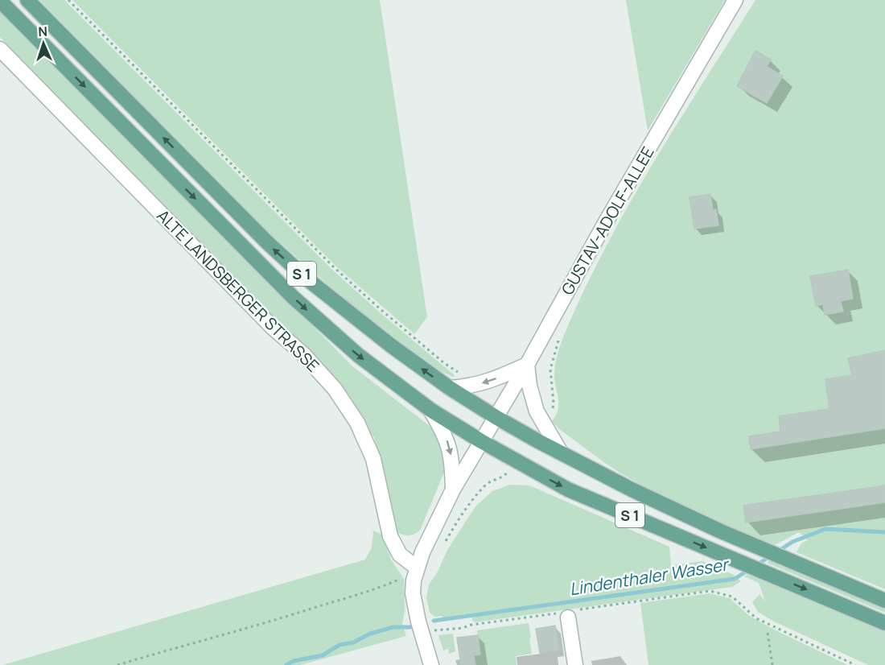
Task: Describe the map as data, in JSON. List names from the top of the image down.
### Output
{
  "streets": {
    "main road": ["S 1"],
    "street": ["GUSTAV-ADOLF-ALLEE", "ALTE LANDSBERGER STRASSE"]
  },
  "crossings": [
    ["GUSTAV-ADOLF-ALLEE", "S 1"],
    ["GUSTAV-ADOLF-ALLEE", "ALTE LANDSBERGER STRASSE"]
  ],
  "water": ["Lindenthaler Wasser"],
  "north": "top"
}
